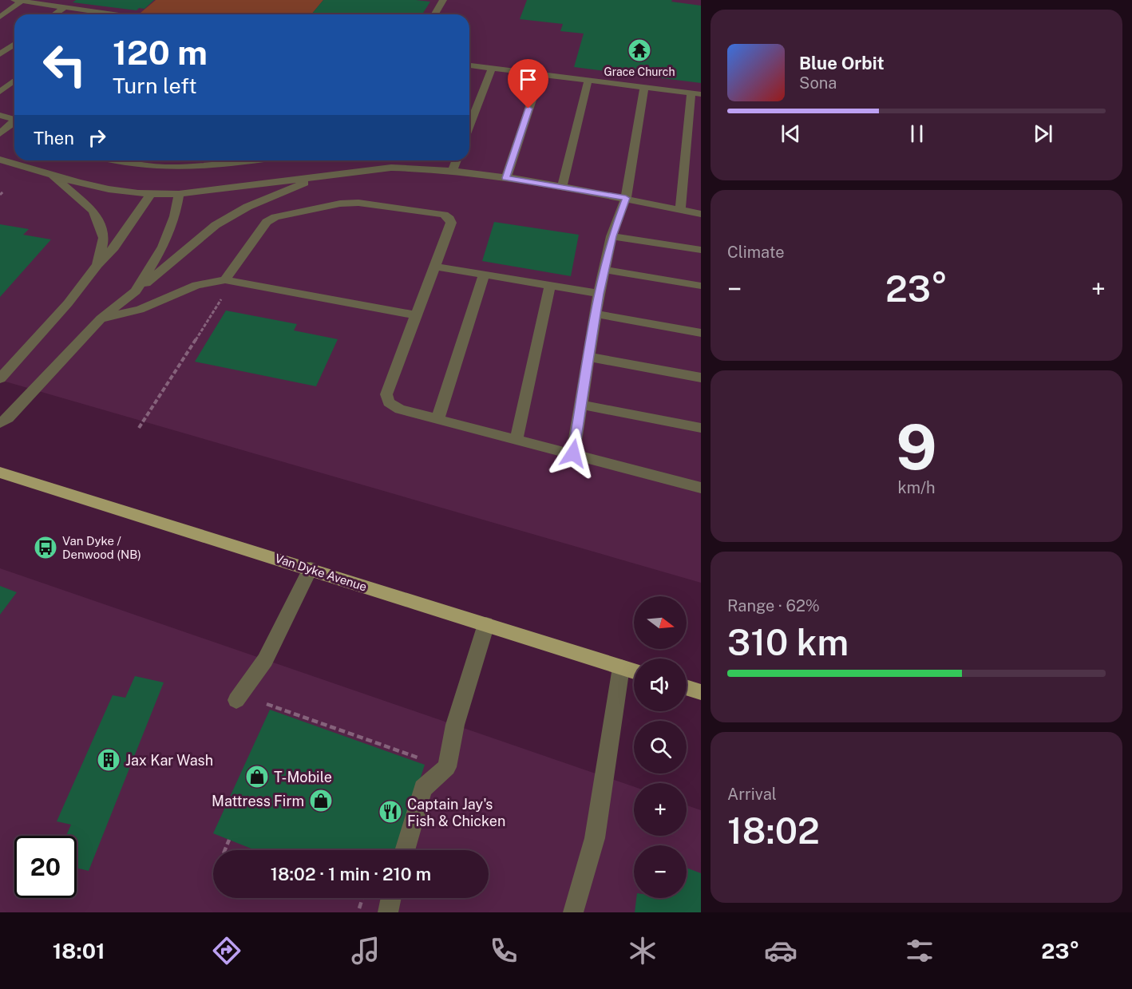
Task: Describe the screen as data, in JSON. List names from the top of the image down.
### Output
{
  "streets": {
    "main road": ["Van Dyke Avenue"]
  },
  "places": {
    "temple": ["Grace Church"],
    "bus stop": ["Van Dyke / Denwood (NB)"],
    "building": ["Jax Kar Wash"],
    "shop": ["T-Mobile", "Mattress Firm"],
    "restaurant": ["Captain Jay's Fish & Chicken"]
  },
  "north": "right",
  "page": {
    "turn": ["120 m", "Turn left"],
    "song": ["Blue Orbit", "Sona"],
    "then": "Then",
    "tile": [
      "Climate",
      ["9", "km/h"],
      ["Range · 62%", "310 km"],
      ["Arrival", "18:02"]
    ],
    "heat": ["−", "23°", "+"],
    "map_buttons": ["+", "−"],
    "limit": "20",
    "trip": "18:02 · 1 min · 210 m",
    "tabs": ["18:01", "23°"]
  }
}
